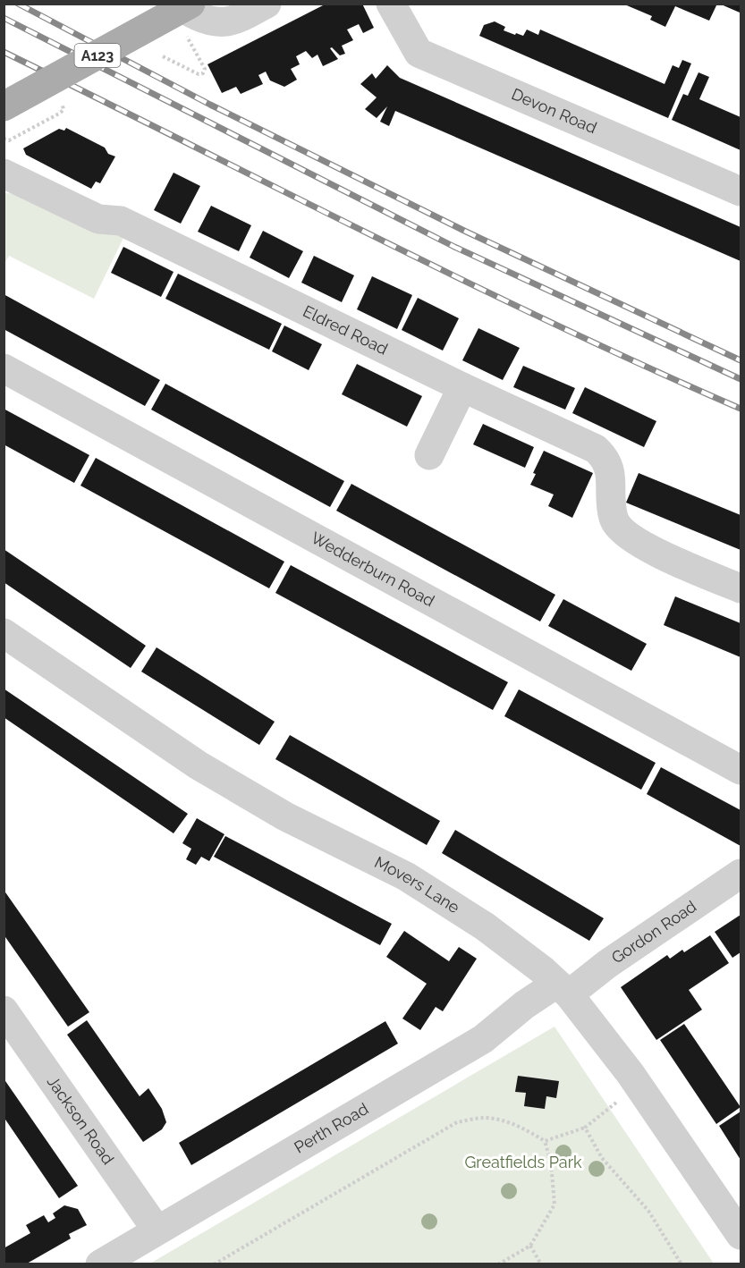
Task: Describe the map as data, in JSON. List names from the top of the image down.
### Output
{
  "streets": {
    "main road": ["A123"],
    "street": [
      "Devon Road",
      "Eldred Road",
      "Wedderburn Road",
      "Movers Lane",
      "Gordon Road",
      "Jackson Road",
      "Perth Road"
    ]
  },
  "crossings": [
    ["Movers Lane", "Gordon Road"],
    ["Movers Lane", "Perth Road"],
    ["Gordon Road", "Perth Road"],
    ["Jackson Road", "Perth Road"]
  ],
  "parks": ["Greatfields Park"]
}
